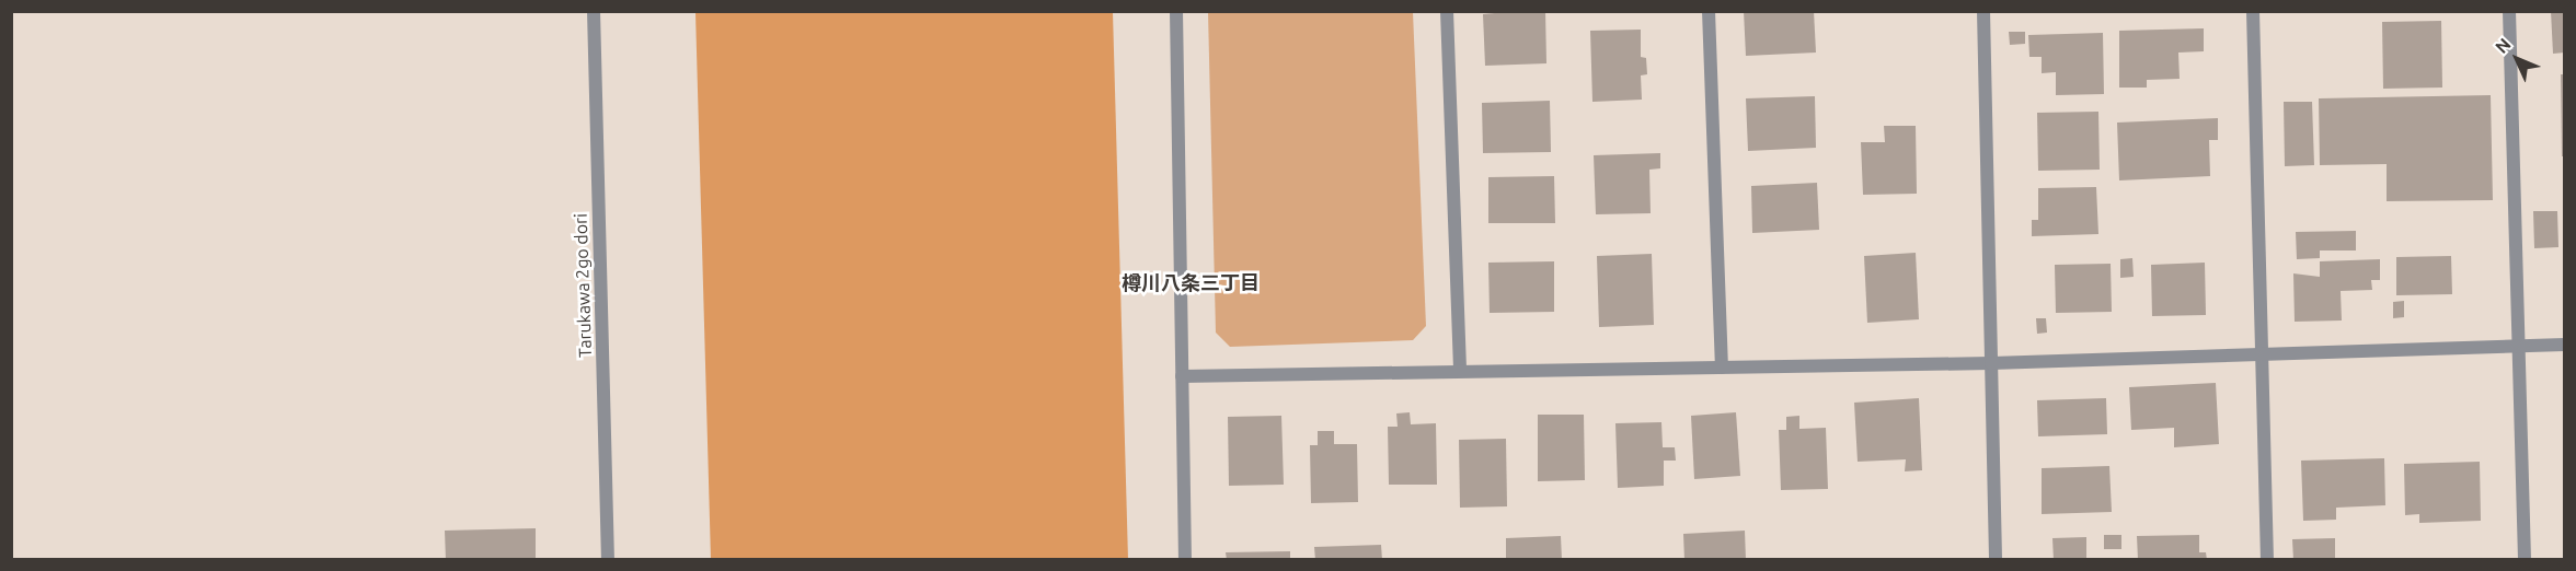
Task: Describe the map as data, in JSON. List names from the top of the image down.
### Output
{
  "streets": {
    "street": ["Tarukawa 2go dori"]
  },
  "districts": ["樽川八条三丁目"],
  "north": "top left"
}
